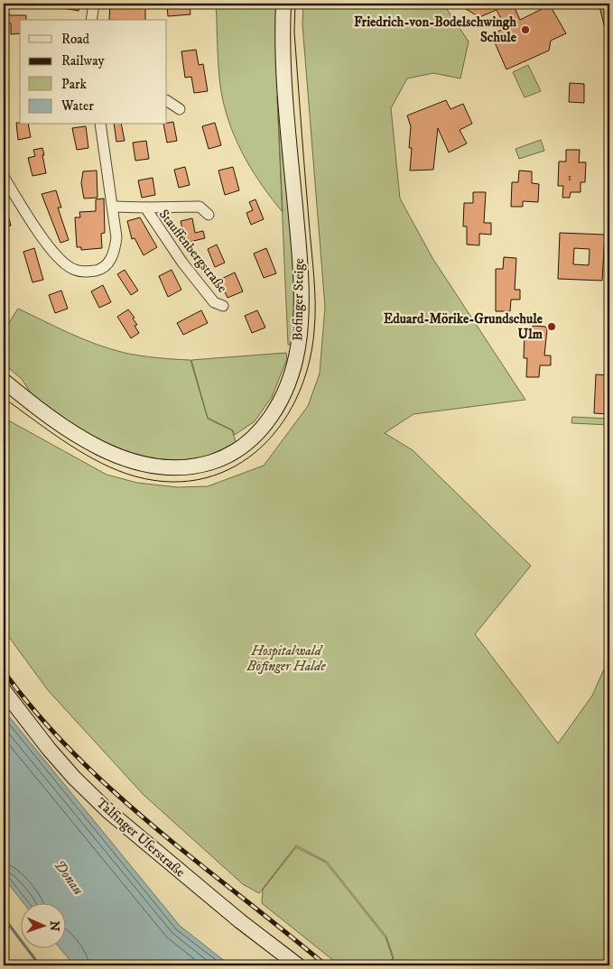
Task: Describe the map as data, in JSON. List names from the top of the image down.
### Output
{
  "streets": {
    "street": ["Stauffenbergstraße", "Böfinger Steige", "Talfinger Uferstraße"]
  },
  "water": ["Donau"],
  "parks": ["Hospitalwald Böfinger Halde"],
  "places": ["Friedrich-von-Bodelschwingh Schule", "Eduard-Mörike-Grundschule Ulm"],
  "house_numbers": ["1"],
  "legend": [
    "Road",
    "Railway",
    "Park",
    "Water"
  ],
  "north": "right"
}
